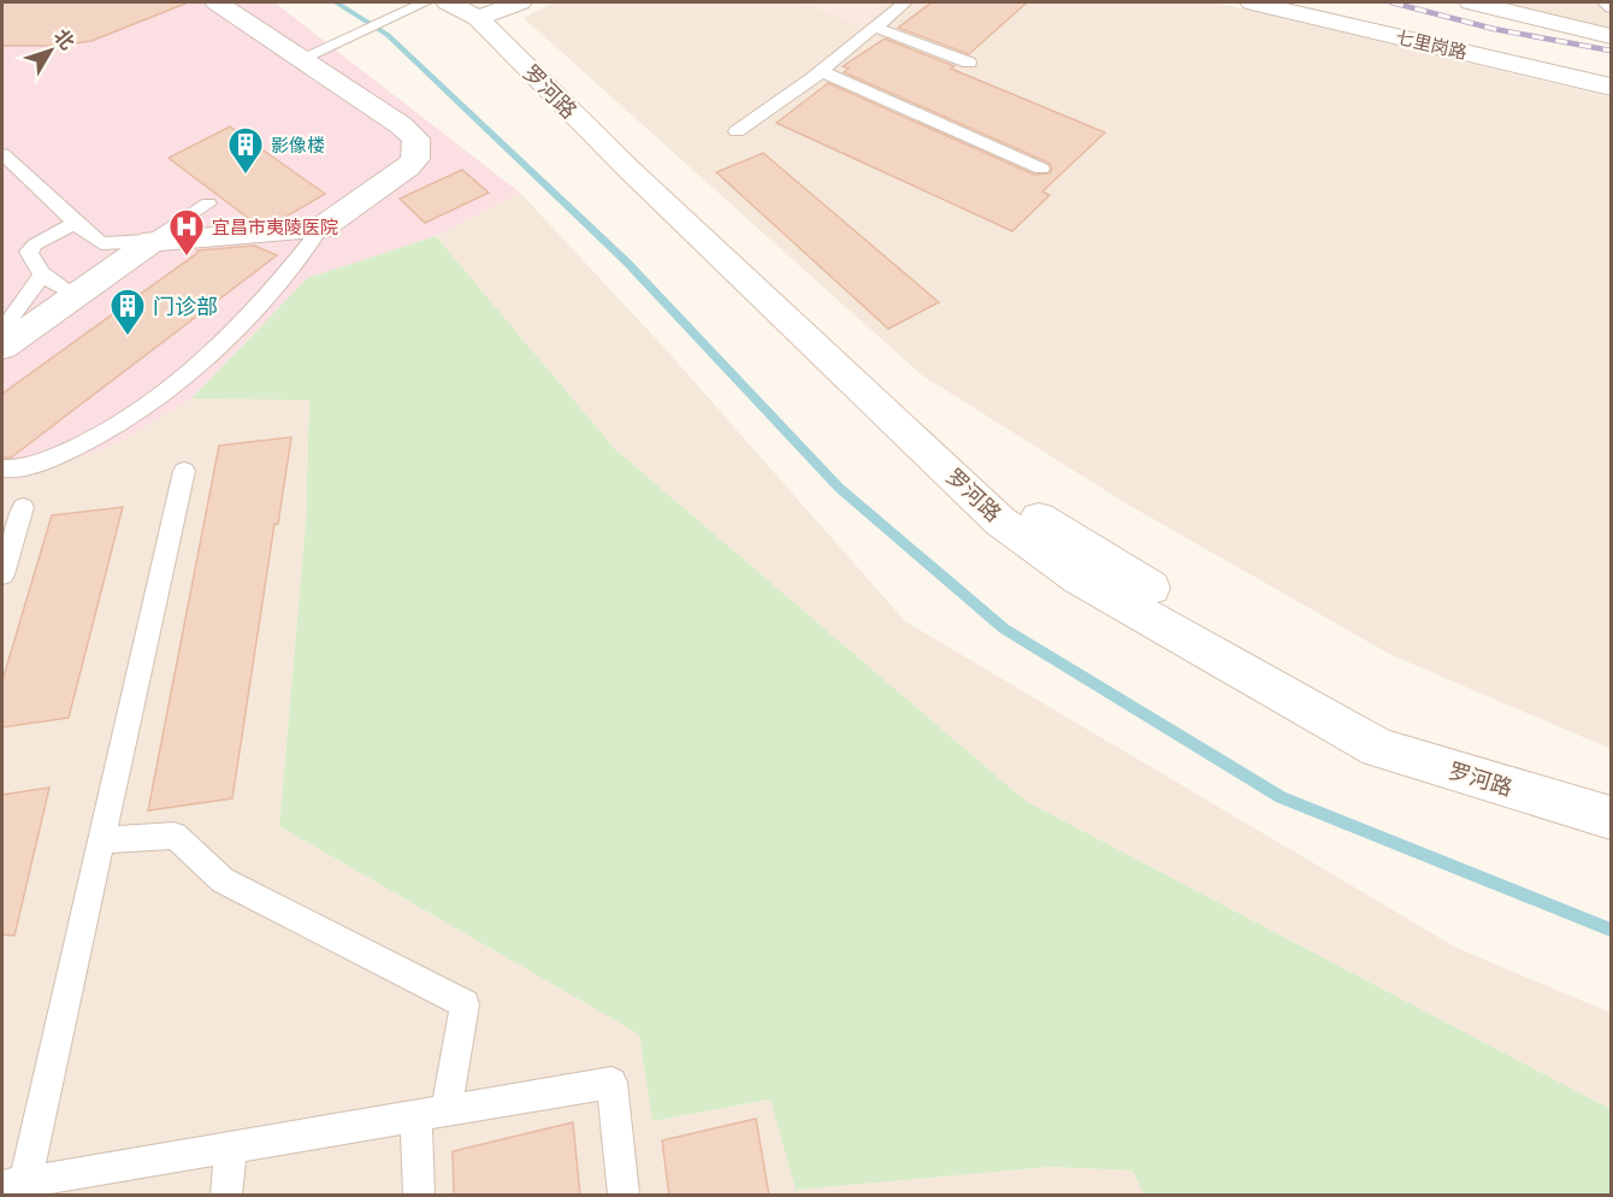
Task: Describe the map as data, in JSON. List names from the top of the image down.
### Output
{
  "streets": {
    "street": ["七里岗路", "罗河路"]
  },
  "places": {
    "building": ["影像楼", "门诊部"],
    "hospital": ["宜昌市夷陵医院"]
  },
  "north": "top right"
}
